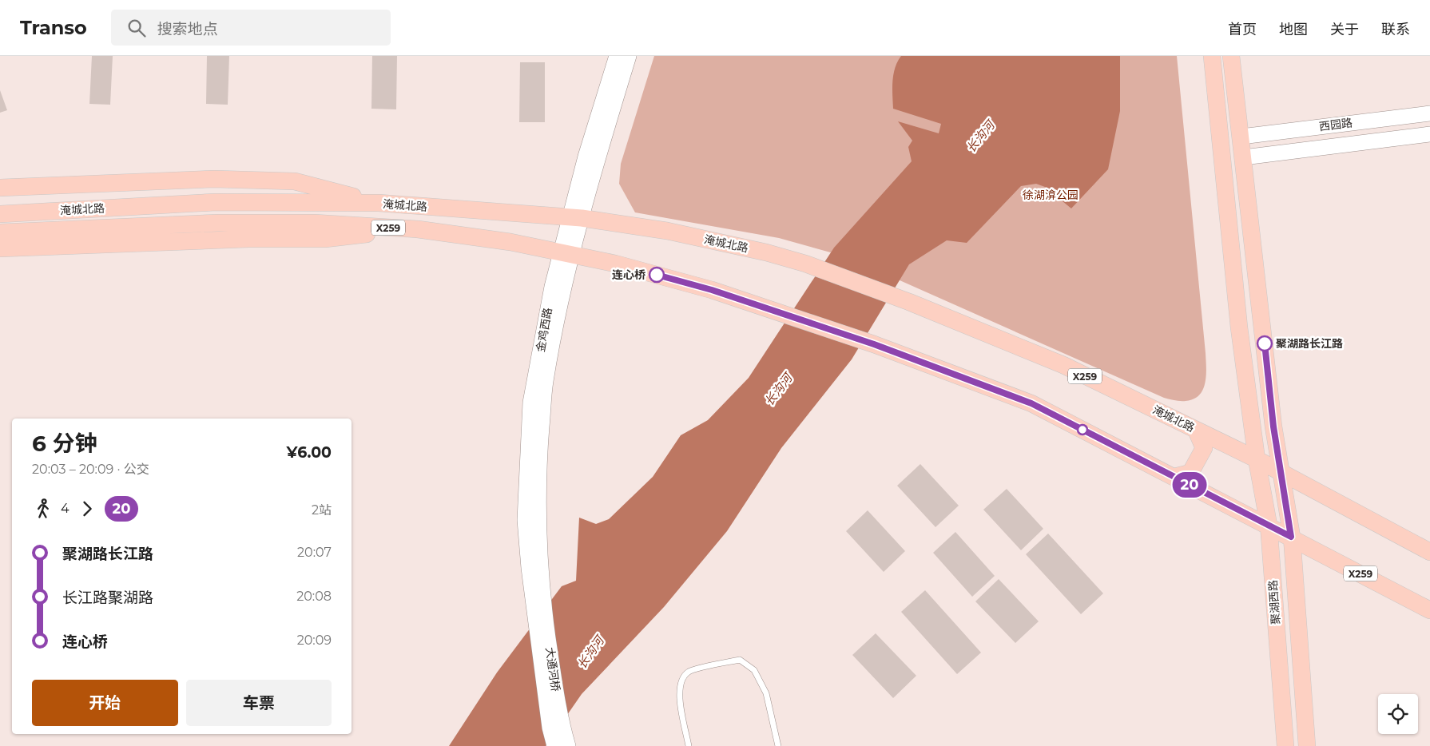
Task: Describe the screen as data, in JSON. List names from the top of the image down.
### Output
{
  "streets": {
    "main road": ["淹城北路", "X259", "聚湖西路"],
    "street": ["西园路", "金鸡西路", "大通河桥"]
  },
  "crossings": [
    ["西园路", "聚湖西路"],
    ["淹城北路", "X259"],
    ["淹城北路", "金鸡西路"],
    ["淹城北路", "聚湖西路"],
    ["X259", "聚湖西路"],
    ["金鸡西路", "大通河桥"]
  ],
  "water": ["长沟河"],
  "parks": ["徐湖渰公园"],
  "places": ["连心桥", "聚湖路长江路"],
  "lines": ["bus line 20"],
  "page": {
    "header": "Transo",
    "search": "搜索地点",
    "nav": [
      "首页",
      "地图",
      "关于",
      "联系"
    ],
    "on_map": "20",
    "heading": ["6 分钟", "20:03 – 20:09 · 公交", "¥6.00"],
    "legs": ["4", "20", "2站"],
    "list": [
      {
        "name": "聚湖路长江路",
        "value": "20:07"
      },
      {
        "name": "长江路聚湖路",
        "value": "20:08"
      },
      {
        "name": "连心桥",
        "value": "20:09"
      }
    ],
    "buttons": ["开始", "车票"]
  }
}
